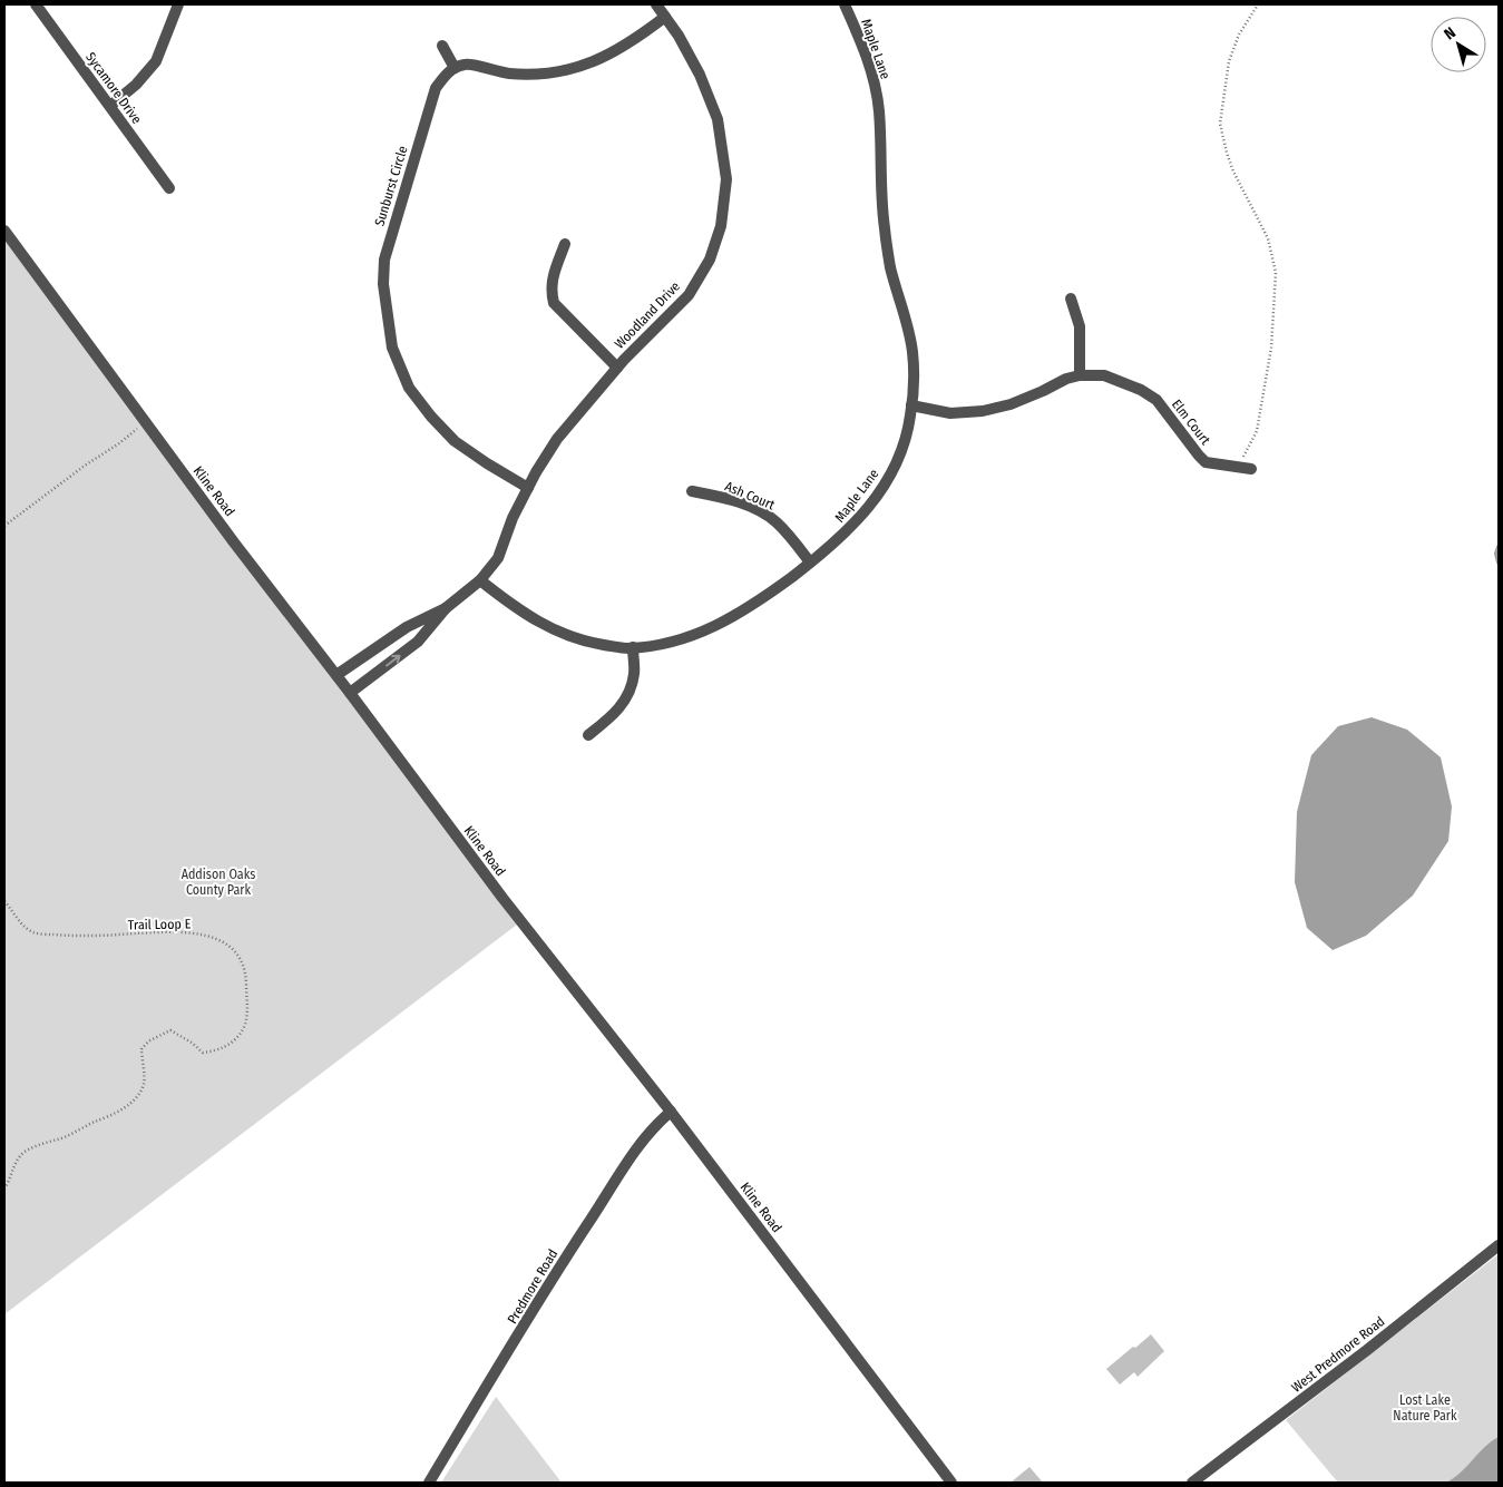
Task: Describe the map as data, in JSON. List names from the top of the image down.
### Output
{
  "streets": {
    "street": [
      "Maple Lane",
      "Sycamore Drive",
      "Sunburst Circle",
      "Woodland Drive",
      "Elm Court",
      "Kline Road",
      "Ash Court",
      "Predmore Road",
      "West Predmore Road"
    ],
    "path": ["Trail Loop E"]
  },
  "crossings": [
    ["Maple Lane", "Woodland Drive"],
    ["Maple Lane", "Elm Court"],
    ["Maple Lane", "Ash Court"],
    ["Sunburst Circle", "Woodland Drive"],
    ["Woodland Drive", "Kline Road"],
    ["Kline Road", "Predmore Road"]
  ],
  "parks": ["Addison Oaks County Park", "Lost Lake Nature Park"],
  "north": "top left"
}
